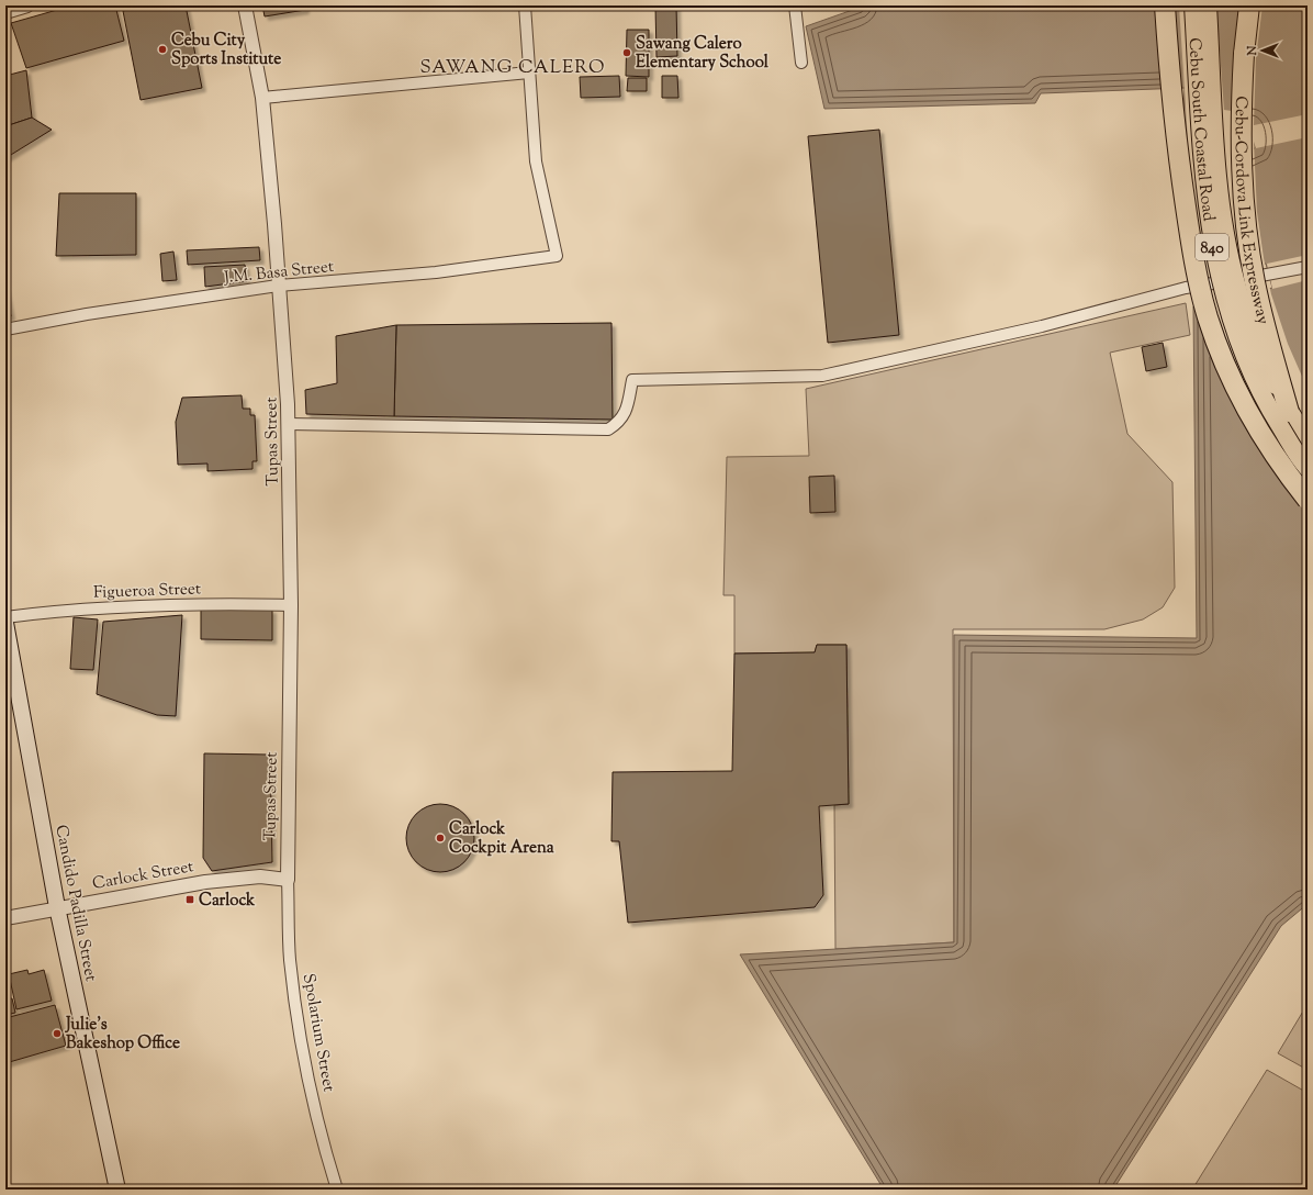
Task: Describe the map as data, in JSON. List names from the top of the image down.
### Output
{
  "streets": {
    "highway": ["Cebu South Coastal Road", "Cebu-Cordova Link Expressway", "840"],
    "main road": ["Candido Padilla Street"],
    "street": [
      "J.M. Basa Street",
      "Tupas Street",
      "Figueroa Street",
      "Carlock Street",
      "Spolarium Street"
    ]
  },
  "crossings": [
    ["Cebu South Coastal Road", "Cebu-Cordova Link Expressway"],
    ["J.M. Basa Street", "Tupas Street"],
    ["Tupas Street", "Figueroa Street"],
    ["Tupas Street", "Carlock Street"],
    ["Tupas Street", "Spolarium Street"],
    ["Carlock Street", "Candido Padilla Street"],
    ["Carlock Street", "Spolarium Street"]
  ],
  "districts": ["SAWANG CALERO"],
  "places": {
    "other": [
      "Cebu City Sports Institute",
      "Sawang Calero Elementary School",
      "Carlock Cockpit Arena",
      "Julie's Bakeshop Office"
    ],
    "transit": ["Carlock"]
  },
  "north": "left"
}
